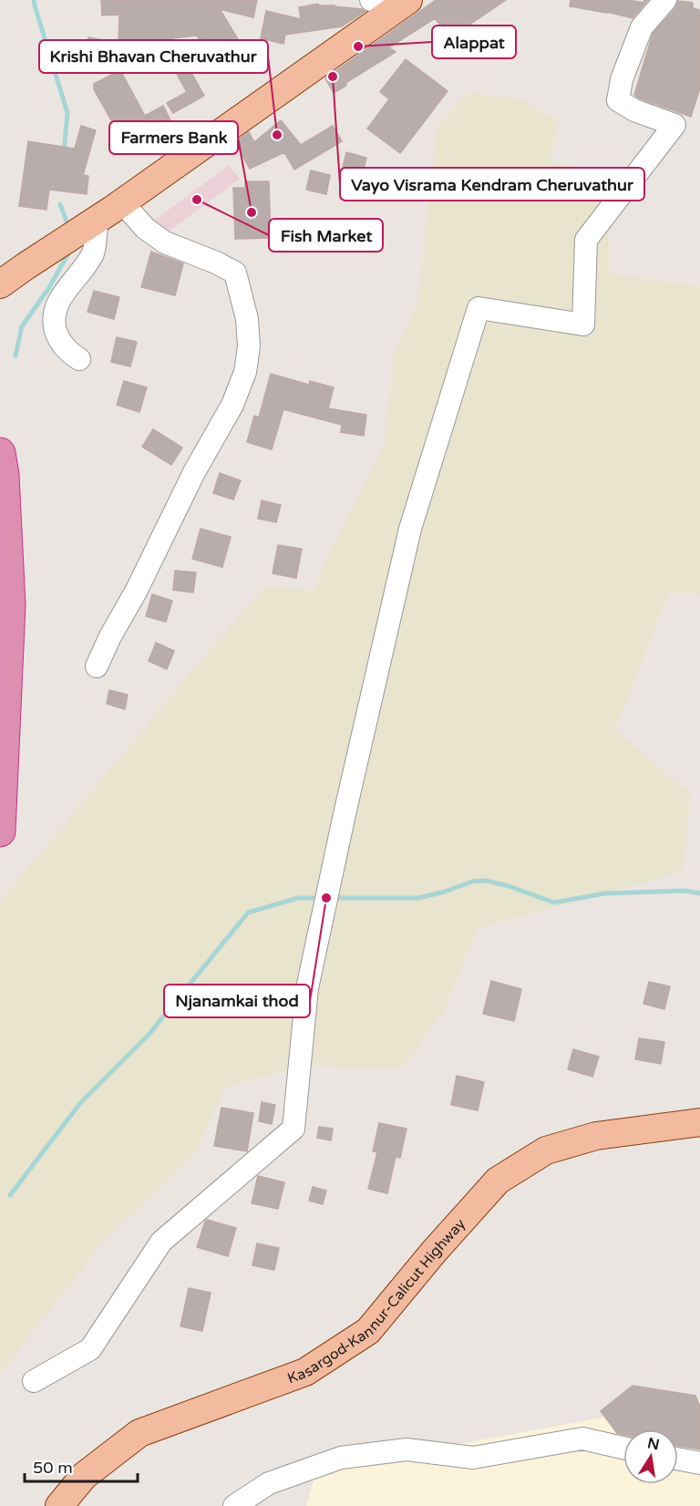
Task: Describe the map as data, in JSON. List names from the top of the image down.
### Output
{
  "streets": {
    "main road": ["Kasargod-Kannur-Calicut Highway"]
  },
  "places": [
    "Alappat",
    "Vayo Visrama Kendram Cheruvathur",
    "Krishi Bhavan Cheruvathur",
    "Fish Market",
    "Farmers Bank",
    "Njanamkai thod"
  ],
  "scale_bar": "50 m",
  "north": "top"
}
